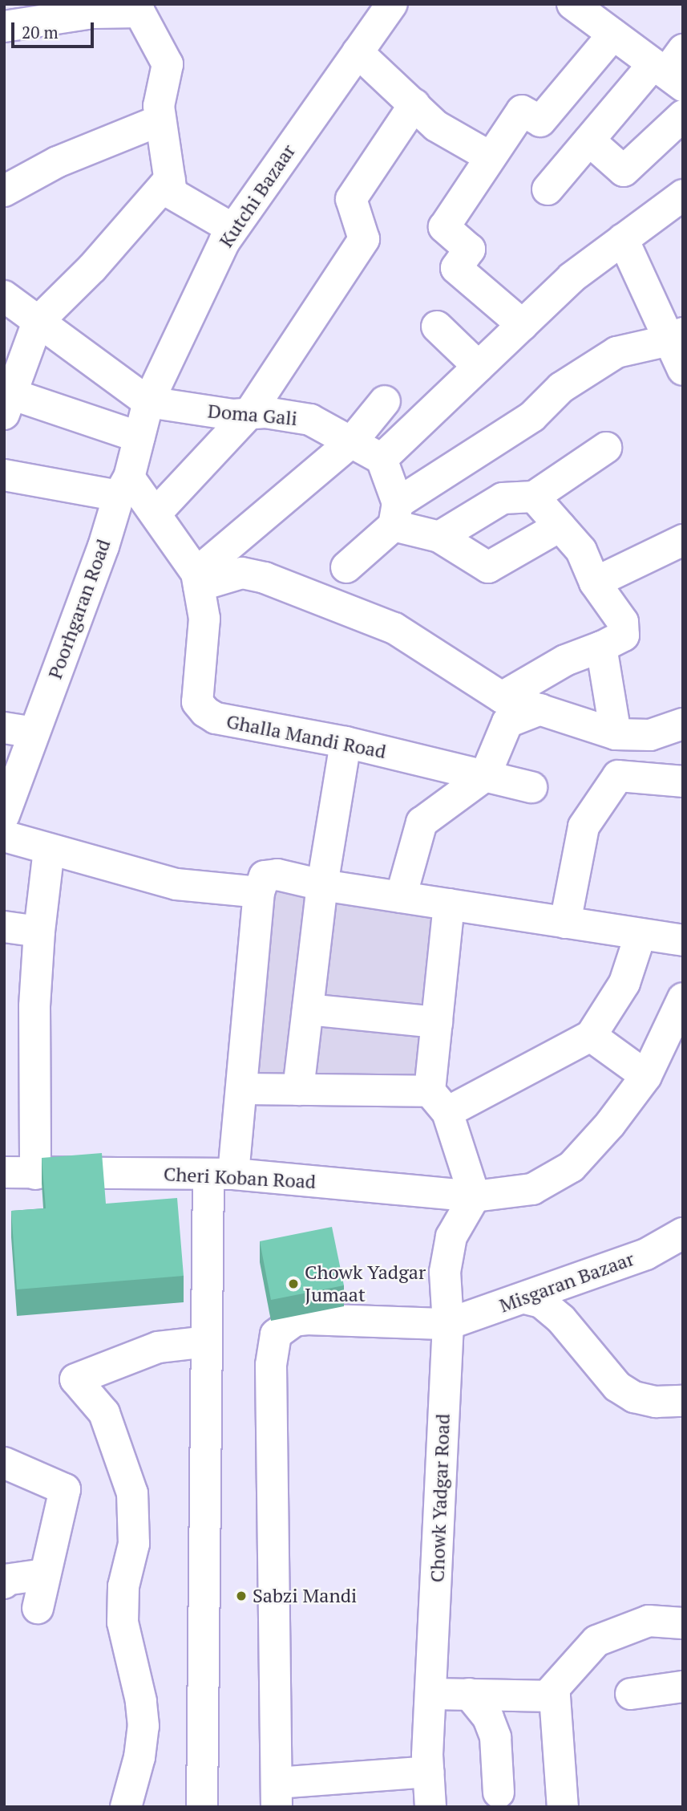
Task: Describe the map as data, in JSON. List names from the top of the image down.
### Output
{
  "streets": {
    "street": [
      "Kutchi Bazaar",
      "Doma Gali",
      "Poorhgaran Road",
      "Ghalla Mandi Road",
      "Cheri Koban Road",
      "Misgaran Bazaar",
      "Chowk Yadgar Road"
    ]
  },
  "crossings": [
    ["Kutchi Bazaar", "Doma Gali"],
    ["Kutchi Bazaar", "Poorhgaran Road"],
    ["Doma Gali", "Poorhgaran Road"],
    ["Poorhgaran Road", "Ghalla Mandi Road"],
    ["Cheri Koban Road", "Chowk Yadgar Road"],
    ["Misgaran Bazaar", "Chowk Yadgar Road"]
  ],
  "places": ["Chowk Yadgar Jumaat", "Sabzi Mandi"],
  "scale_bar": "20 m"
}
